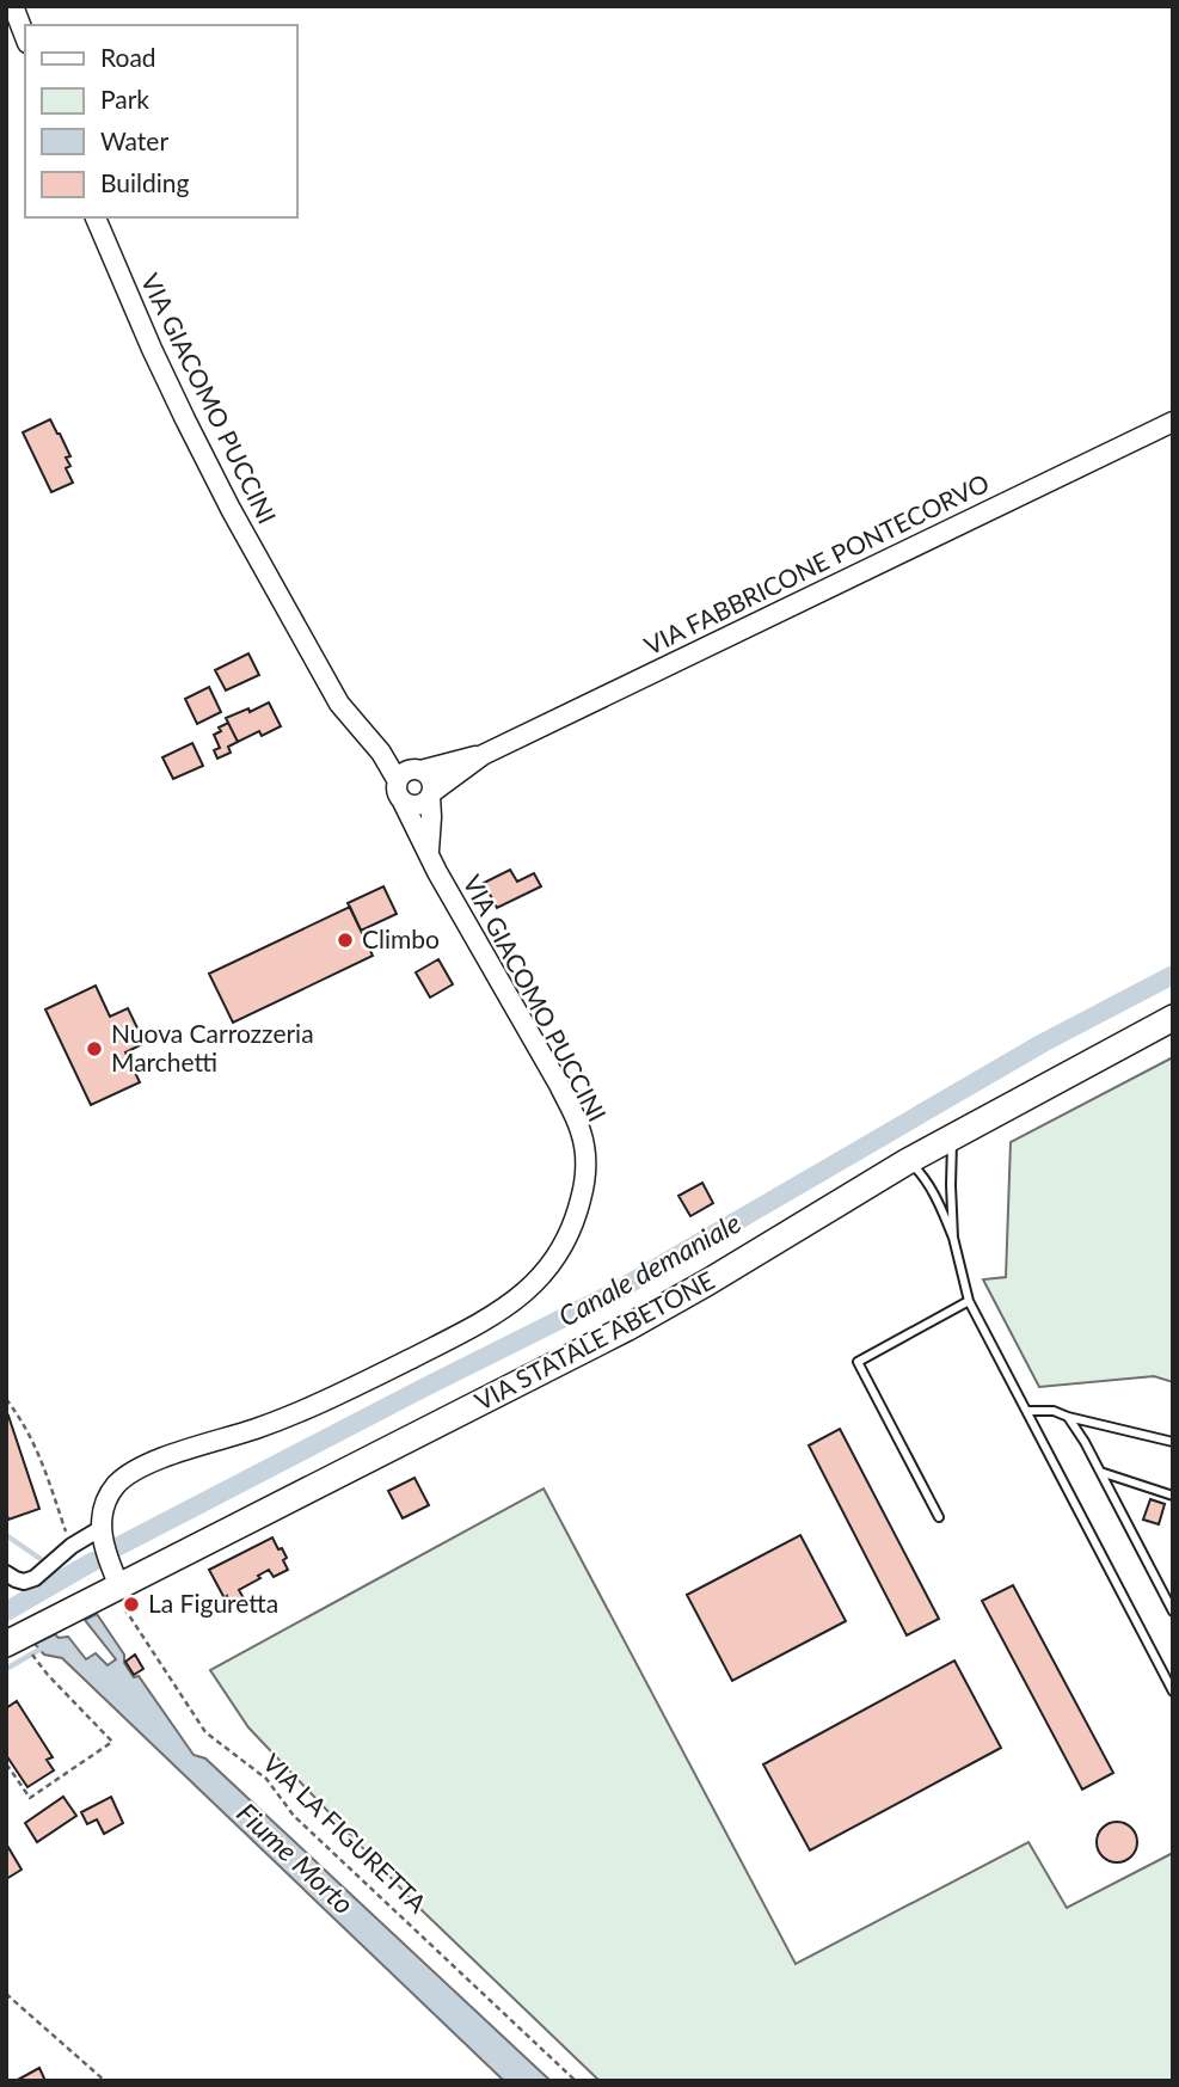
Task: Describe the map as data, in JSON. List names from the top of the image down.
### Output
{
  "streets": {
    "main road": ["VIA STATALE ABETONE"],
    "street": ["VIA GIACOMO PUCCINI", "VIA FABBRICONE PONTECORVO"],
    "path": ["VIA LA FIGURETTA"]
  },
  "crossings": [
    ["VIA GIACOMO PUCCINI", "VIA FABBRICONE PONTECORVO"],
    ["VIA STATALE ABETONE", "VIA LA FIGURETTA"]
  ],
  "water": ["Canale demaniale", "Fiume Morto"],
  "places": ["Climbo", "Nuova Carrozzeria Marchetti", "La Figuretta"],
  "legend": [
    "Road",
    "Park",
    "Water",
    "Building"
  ]
}
